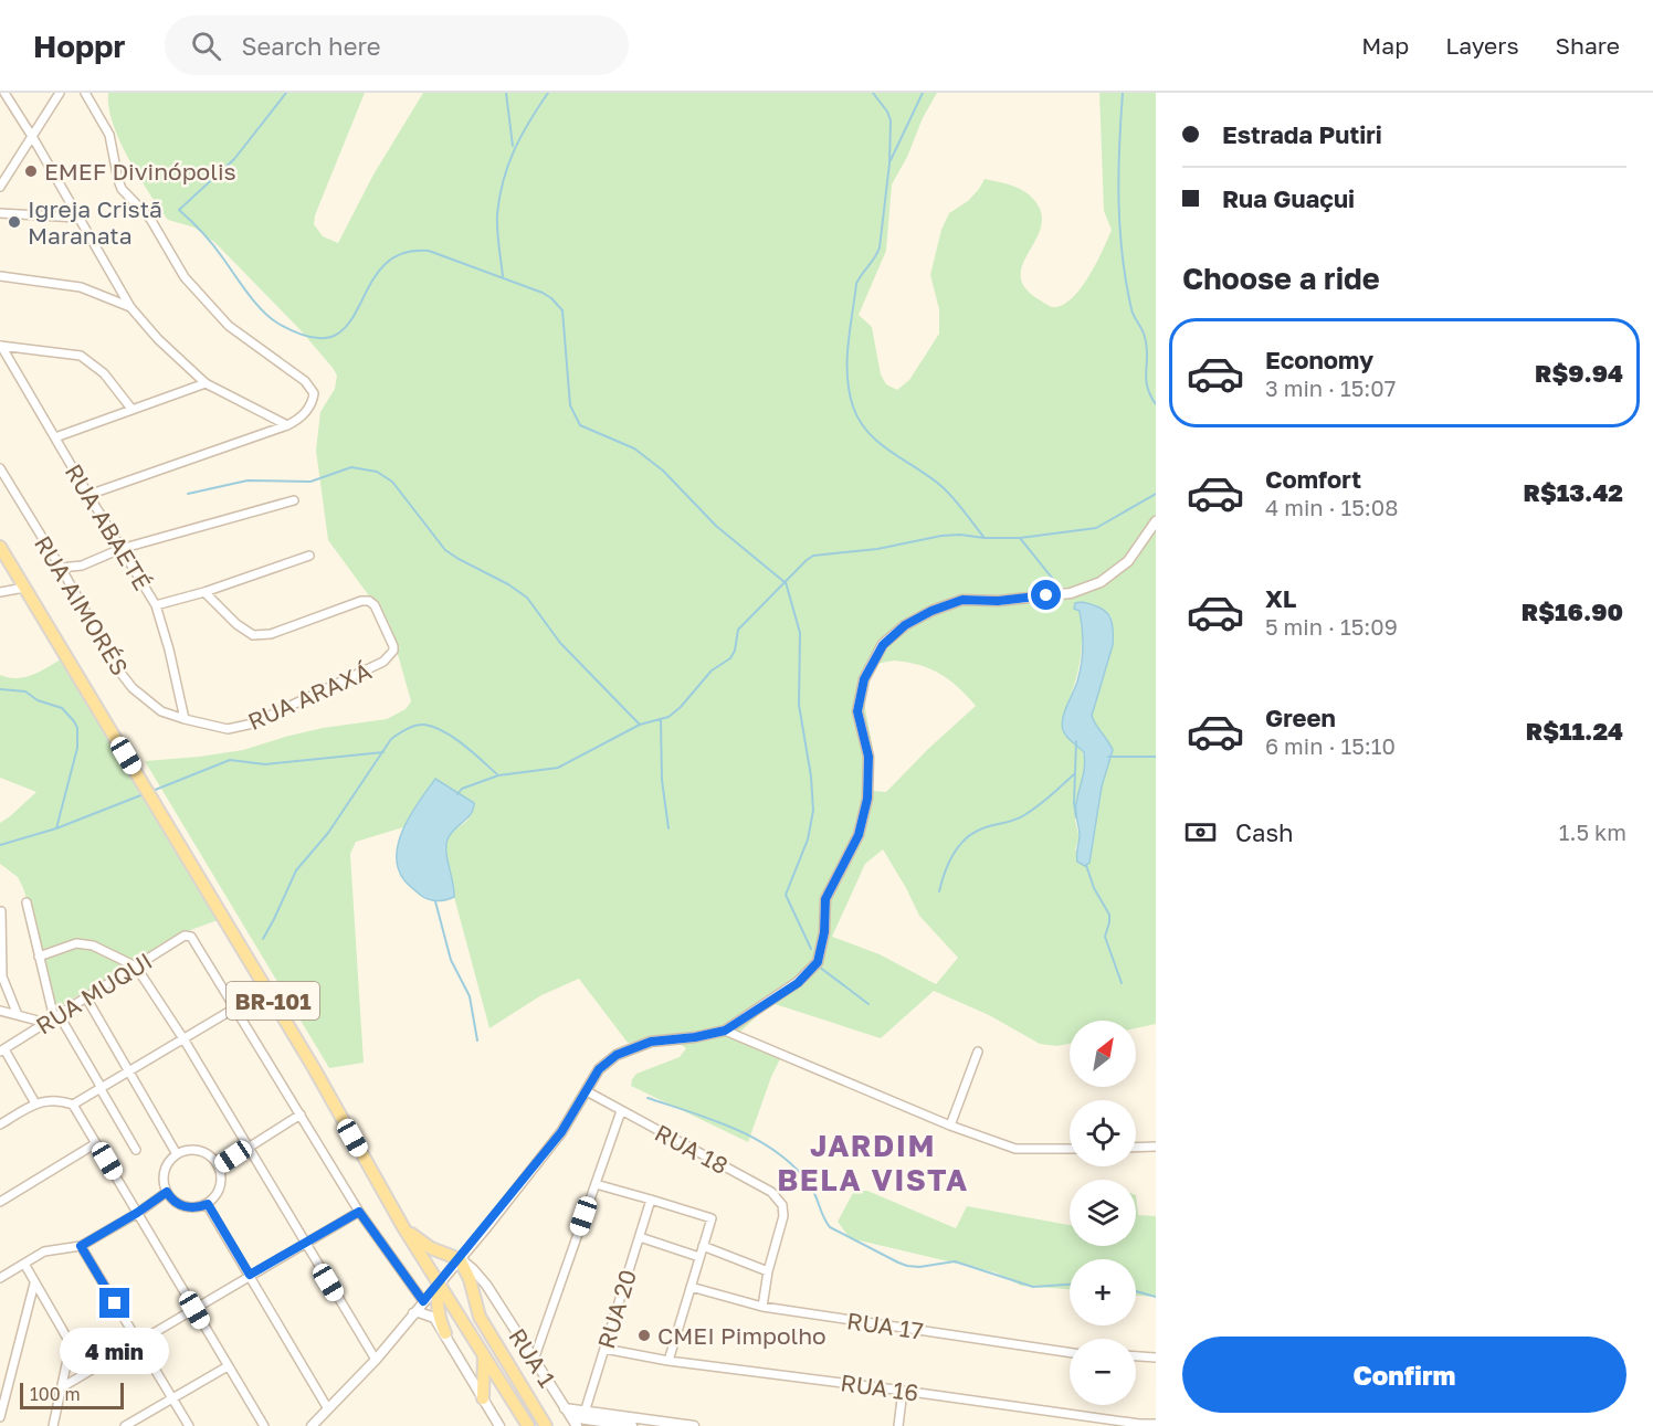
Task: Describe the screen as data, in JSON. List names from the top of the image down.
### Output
{
  "streets": {
    "main road": ["BR-101"],
    "street": [
      "RUA ABAETÉ",
      "RUA AIMORÉS",
      "RUA ARAXÁ",
      "RUA MUQUI",
      "RUA 18",
      "RUA 20",
      "RUA 17",
      "RUA 1",
      "RUA 16"
    ]
  },
  "crossings": [
    ["RUA ABAETÉ", "RUA AIMORÉS"],
    ["RUA ABAETÉ", "RUA ARAXÁ"],
    ["RUA AIMORÉS", "RUA ARAXÁ"],
    ["RUA 20", "RUA 1"],
    ["RUA 20", "RUA 16"]
  ],
  "districts": ["JARDIM BELA VISTA"],
  "places": ["EMEF Divinópolis", "Igreja Cristã Maranata", "CMEI Pimpolho"],
  "scale_bar": "100 m",
  "north": "top right",
  "page": {
    "header": "Hoppr",
    "search": "Search here",
    "nav": ["Map", "Layers", "Share"],
    "banner": ["Estrada Putiri", "Rua Guaçui"],
    "heading": "Choose a ride",
    "list": [
      {
        "name": "Economy",
        "note": "3 min · 15:07",
        "value": "R$9.94"
      },
      {
        "name": "Comfort",
        "note": "4 min · 15:08",
        "value": "R$13.42"
      },
      {
        "name": "XL",
        "note": "5 min · 15:09",
        "value": "R$16.90"
      },
      {
        "name": "Green",
        "note": "6 min · 15:10",
        "value": "R$11.24"
      }
    ],
    "pay": ["Cash", "1.5 km"],
    "map_buttons": ["+", "−"],
    "buttons": "Confirm",
    "bubble": "4 min",
    "scale": "100 m"
  }
}
